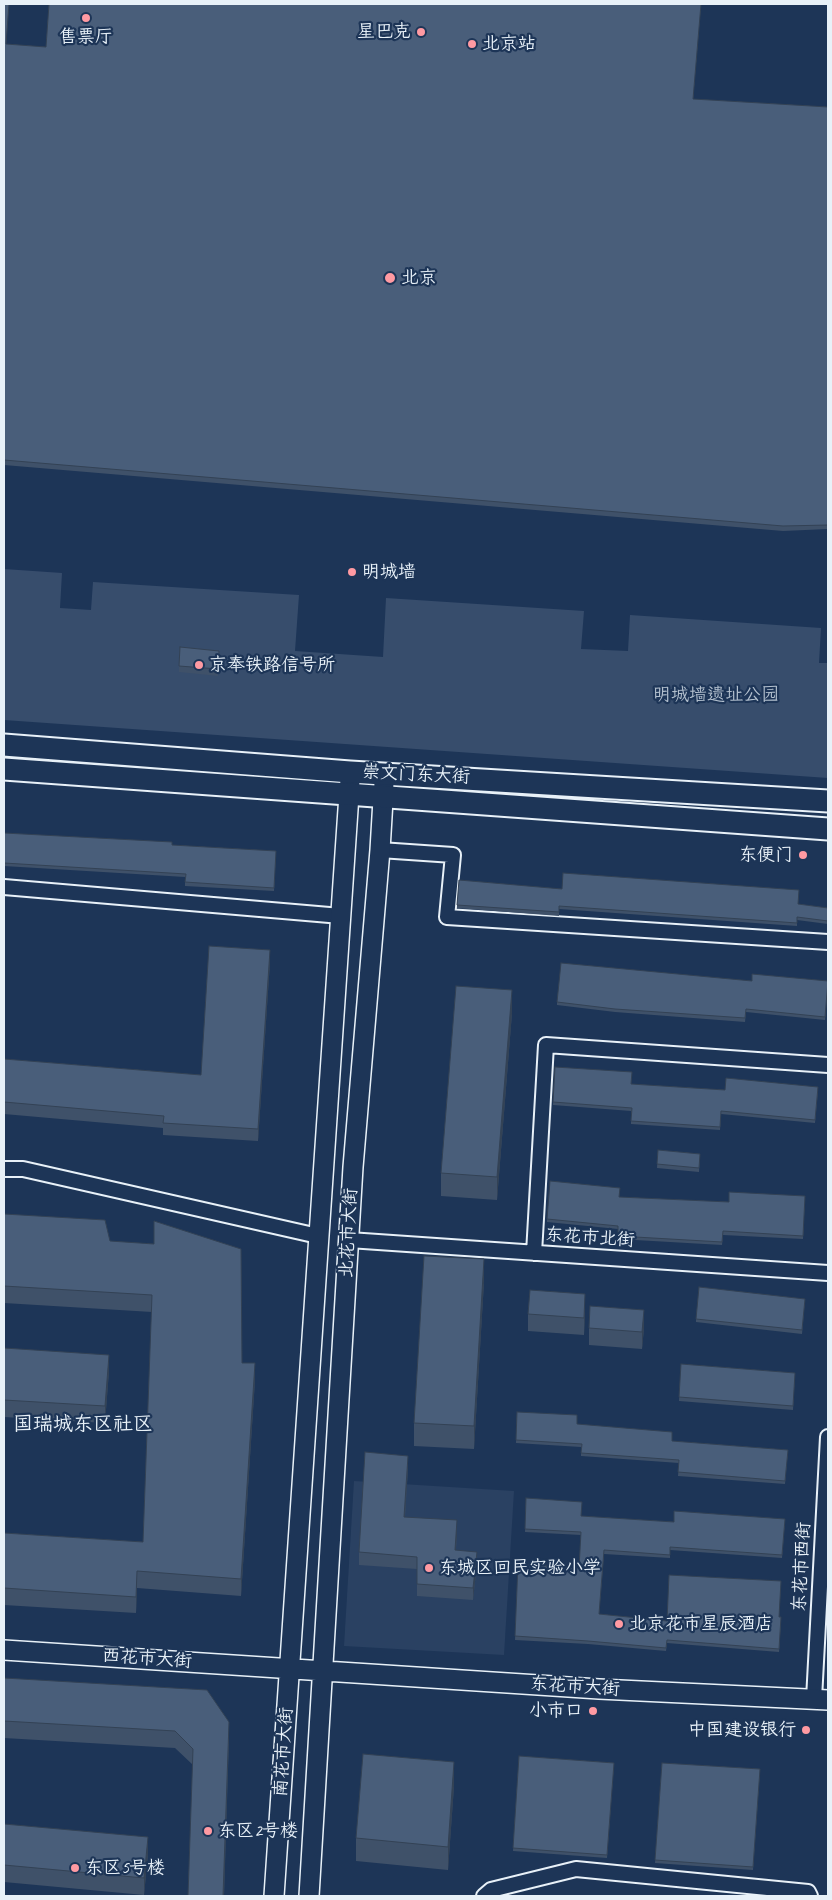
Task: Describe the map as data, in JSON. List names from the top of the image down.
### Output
{
  "streets": {
    "main road": [
      "崇文门东大街",
      "北花市大街",
      "西花市大街",
      "东花市大街",
      "南花市大街"
    ],
    "street": ["东花市北街", "东花市西街"]
  },
  "crossings": [
    ["崇文门东大街", "北花市大街"],
    ["北花市大街", "东花市北街"],
    ["北花市大街", "西花市大街"],
    ["北花市大街", "东花市大街"],
    ["北花市大街", "南花市大街"],
    ["东花市西街", "东花市大街"],
    ["西花市大街", "东花市大街"],
    ["西花市大街", "南花市大街"],
    ["东花市大街", "南花市大街"]
  ],
  "districts": ["国瑞城东区社区"],
  "parks": ["明城墙遗址公园"],
  "places": [
    "售票厅",
    "星巴克",
    "北京站",
    "北京",
    "明城墙",
    "京奉铁路信号所",
    "东便门",
    "东城区回民实验小学",
    "北京花市星辰酒店",
    "小市口",
    "中国建设银行",
    "东区2号楼",
    "东区5号楼"
  ]
}
